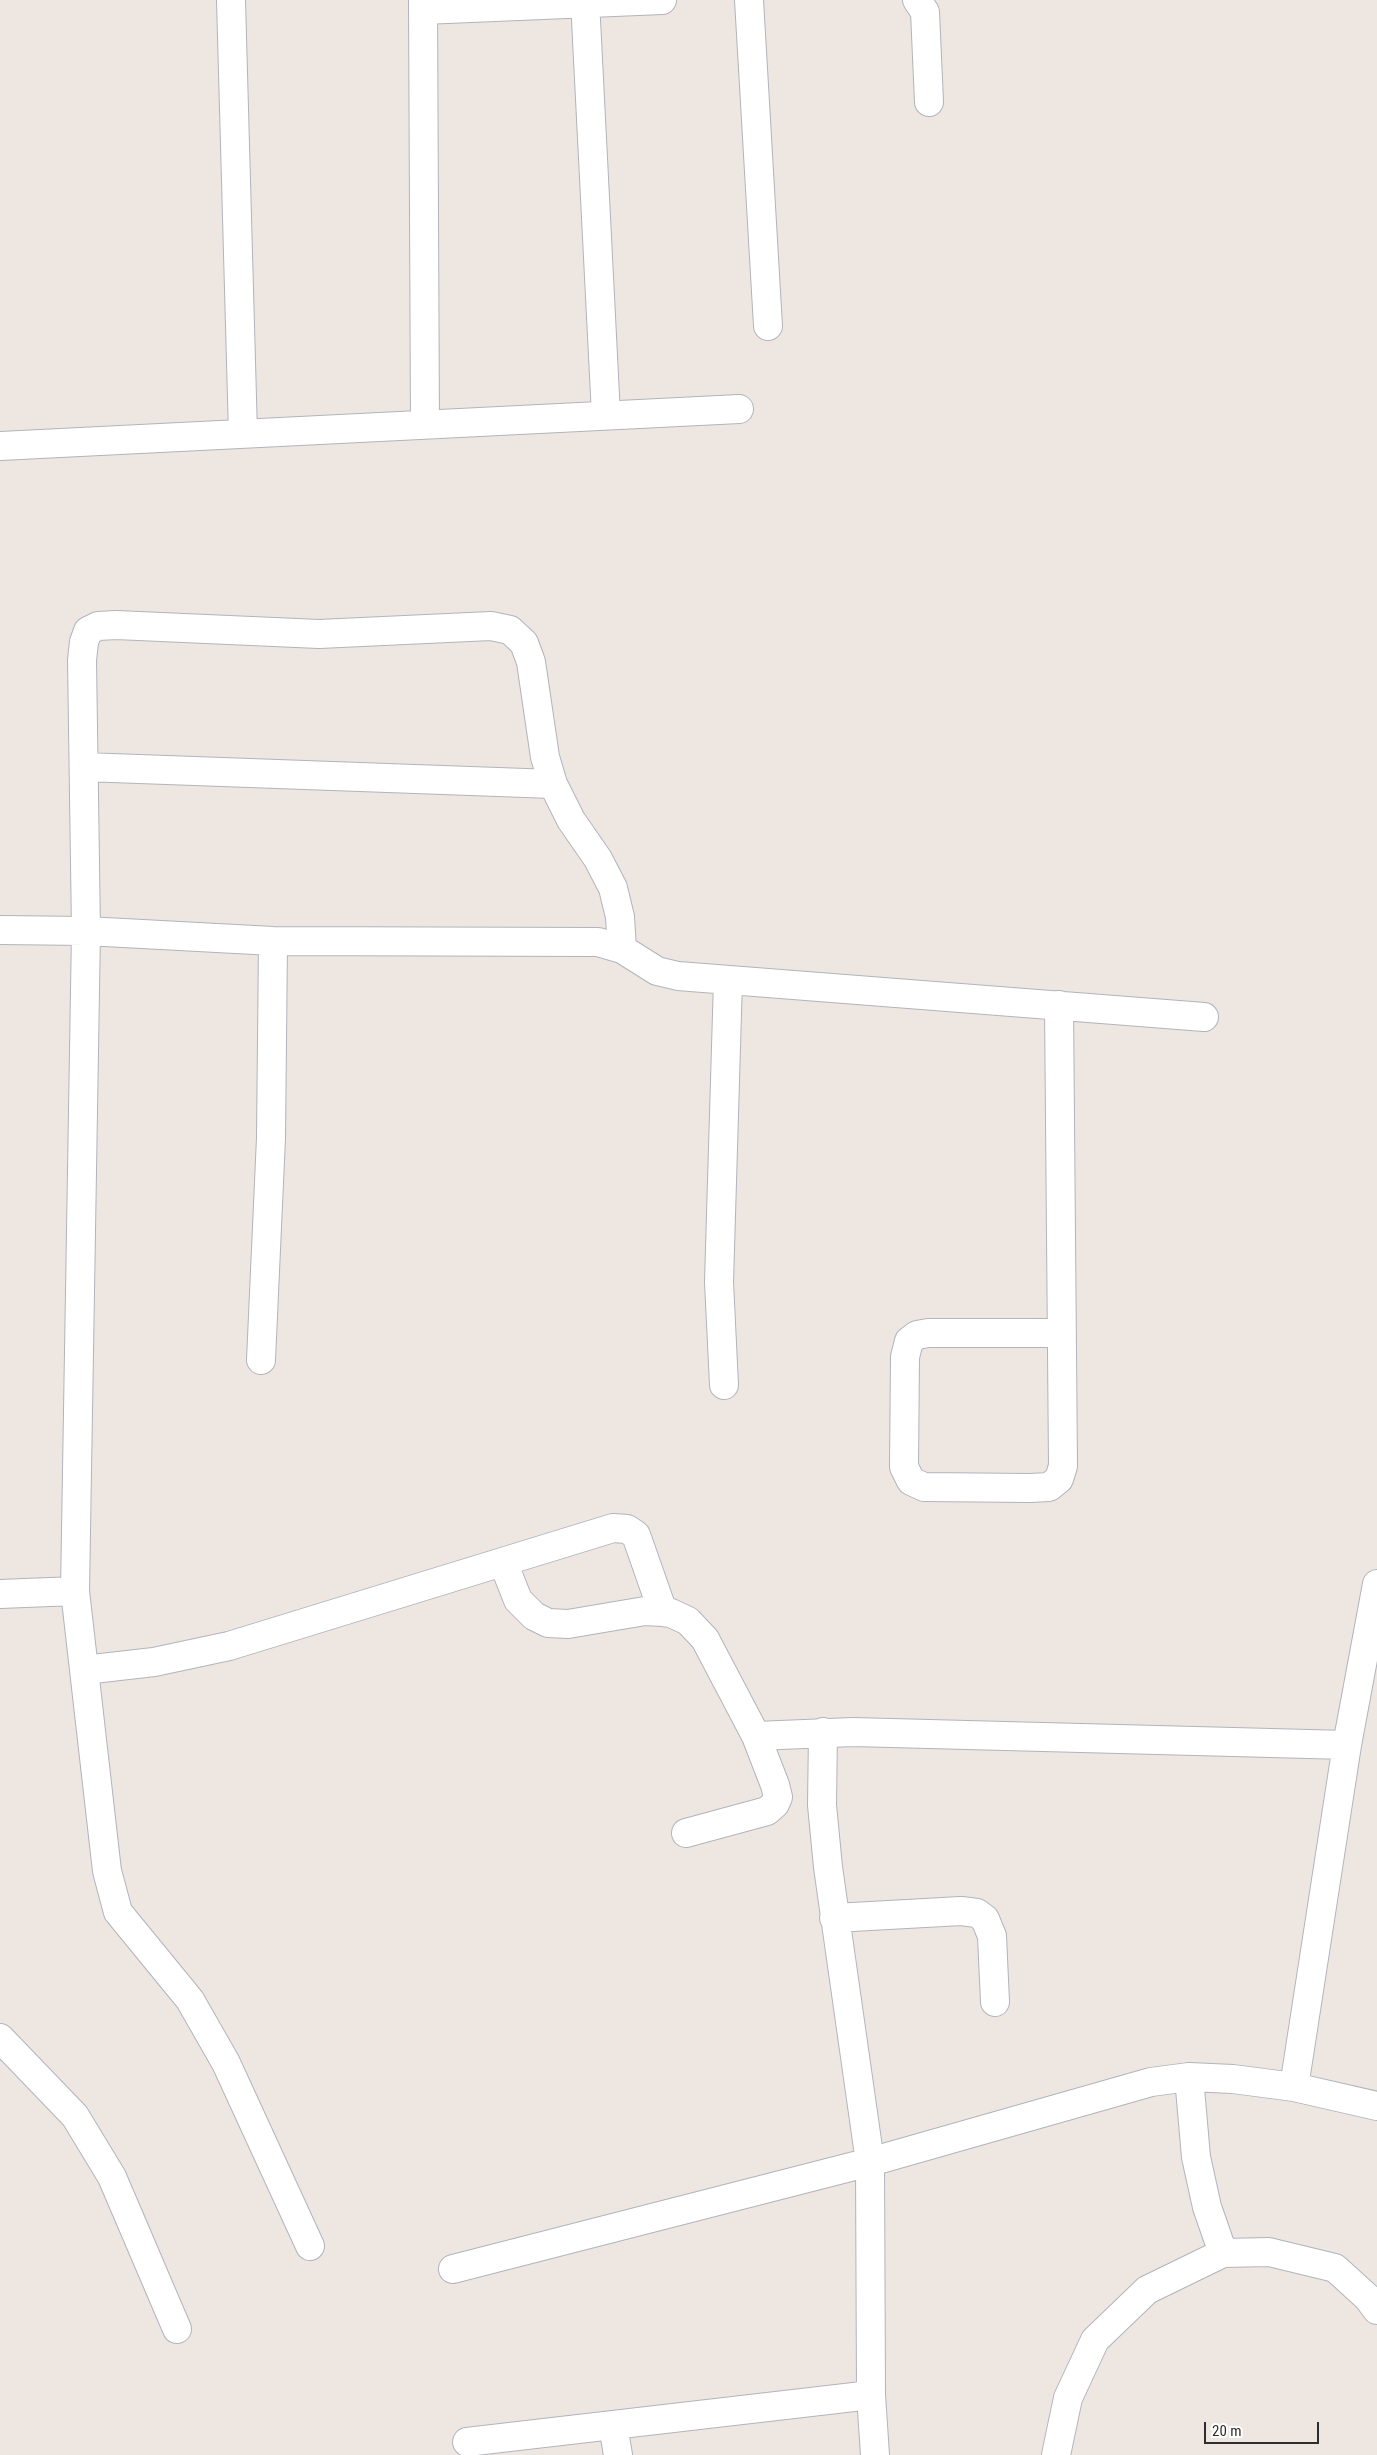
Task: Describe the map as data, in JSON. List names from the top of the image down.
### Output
{
  "scale_bar": "20 m"
}
